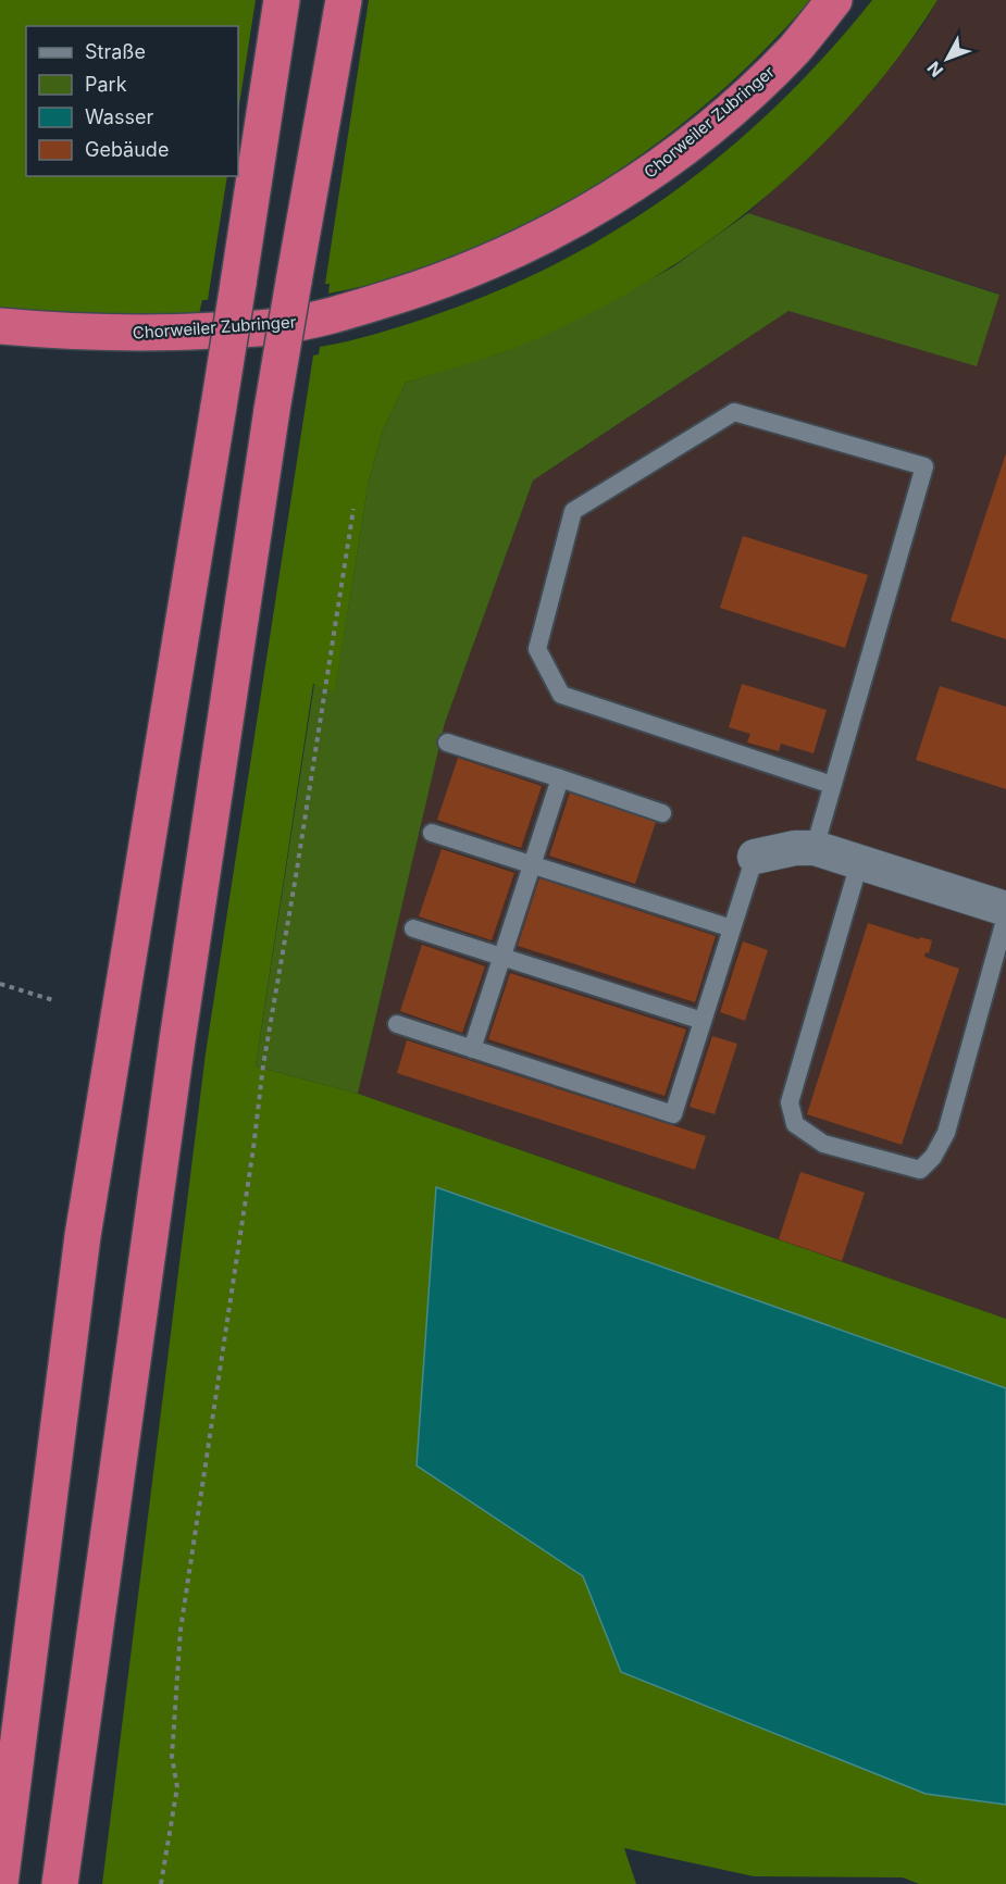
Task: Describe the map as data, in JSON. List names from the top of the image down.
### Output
{
  "streets": {
    "highway": ["Chorweiler Zubringer"]
  },
  "legend": [
    "Straße",
    "Park",
    "Wasser",
    "Gebäude"
  ],
  "north": "bottom left"
}
